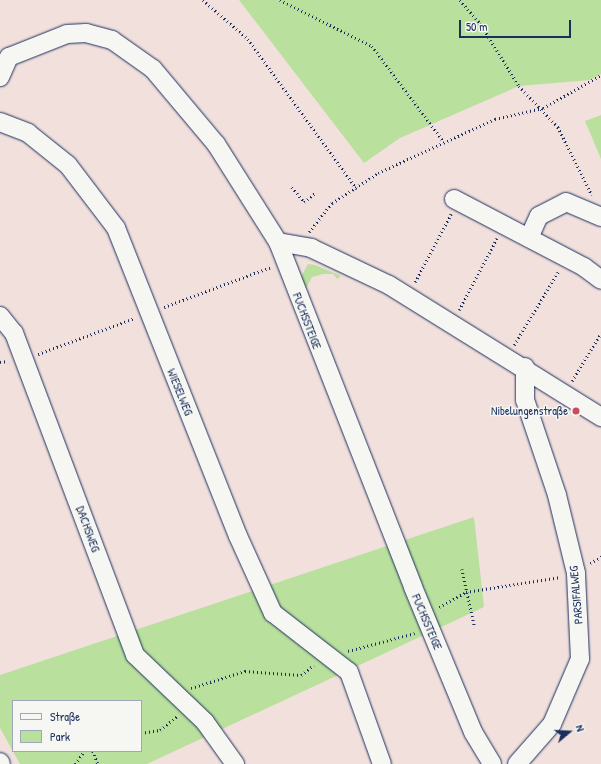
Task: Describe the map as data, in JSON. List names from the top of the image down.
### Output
{
  "streets": {
    "street": [
      "FUCHSSTEIGE",
      "WIESELWEG",
      "DACHSWEG",
      "PARSIFALWEG"
    ]
  },
  "places": ["Nibelungenstraße"],
  "legend": ["Straße", "Park"],
  "scale_bar": "50 m",
  "north": "right"
}
